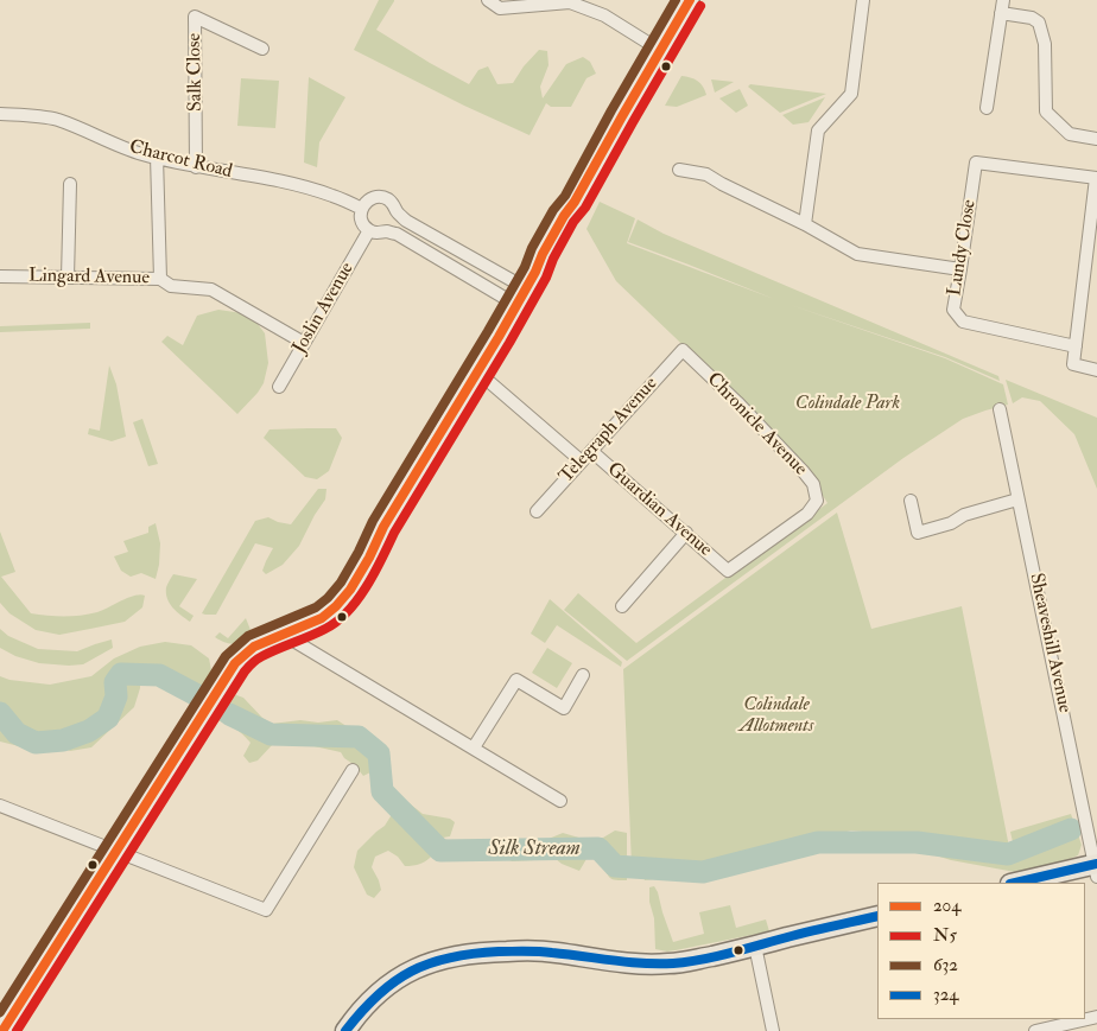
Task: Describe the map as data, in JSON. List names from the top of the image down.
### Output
{
  "streets": {
    "street": [
      "Salk Close",
      "Charcot Road",
      "Lundy Close",
      "Lingard Avenue",
      "Joslin Avenue",
      "Chronicle Avenue",
      "Telegraph Avenue",
      "Guardian Avenue",
      "Sheaveshill Avenue"
    ]
  },
  "crossings": [
    ["Salk Close", "Charcot Road"],
    ["Charcot Road", "Joslin Avenue"],
    ["Lingard Avenue", "Joslin Avenue"],
    ["Chronicle Avenue", "Telegraph Avenue"],
    ["Chronicle Avenue", "Guardian Avenue"],
    ["Telegraph Avenue", "Guardian Avenue"]
  ],
  "water": ["Silk Stream"],
  "parks": ["Colindale Park", "Colindale Allotments"],
  "lines": [
    "transit line 204",
    "transit line 632",
    "transit line N5",
    "transit line 324"
  ],
  "legend": [
    "204",
    "N5",
    "632",
    "324"
  ]
}
